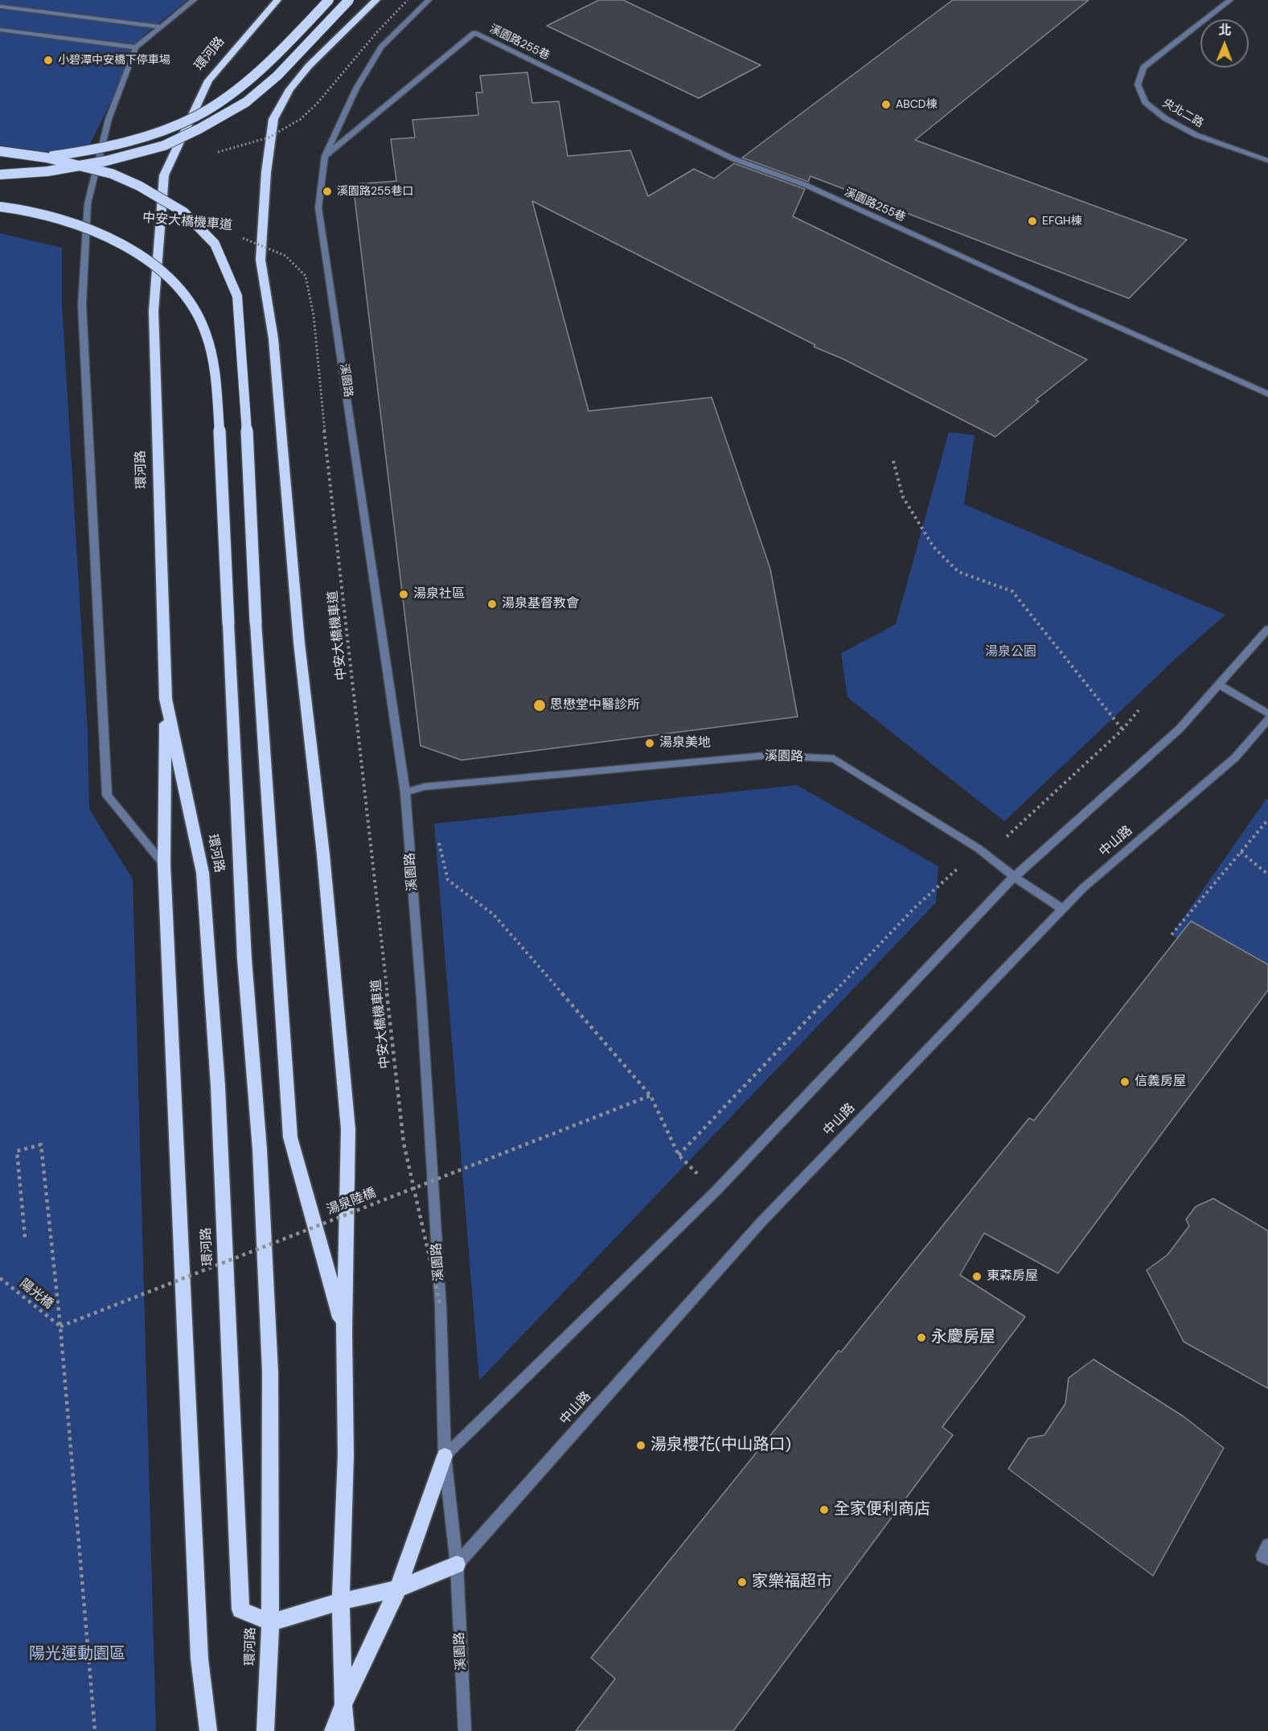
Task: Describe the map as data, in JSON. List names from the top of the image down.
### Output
{
  "streets": {
    "highway": ["環河路"],
    "street": [
      "溪園路255巷",
      "央北二路",
      "溪園路",
      "中山路"
    ],
    "path": ["中安大橋機車道", "湯泉陸橋", "陽光橋"]
  },
  "crossings": [
    ["溪園路255巷", "溪園路"],
    ["中安大橋機車道", "溪園路"],
    ["溪園路", "中山路"],
    ["湯泉陸橋", "陽光橋"]
  ],
  "parks": ["湯泉公園", "陽光運動園區"],
  "places": [
    "小碧潭中安橋下停車場",
    "ABCD棟",
    "溪園路255巷口",
    "EFGH棟",
    "湯泉社區",
    "湯泉基督教會",
    "思懋堂中醫診所",
    "湯泉美地",
    "信義房屋",
    "東森房屋",
    "永慶房屋",
    "湯泉櫻花(中山路口)",
    "全家便利商店",
    "家樂福超市"
  ],
  "north": "top"
}
